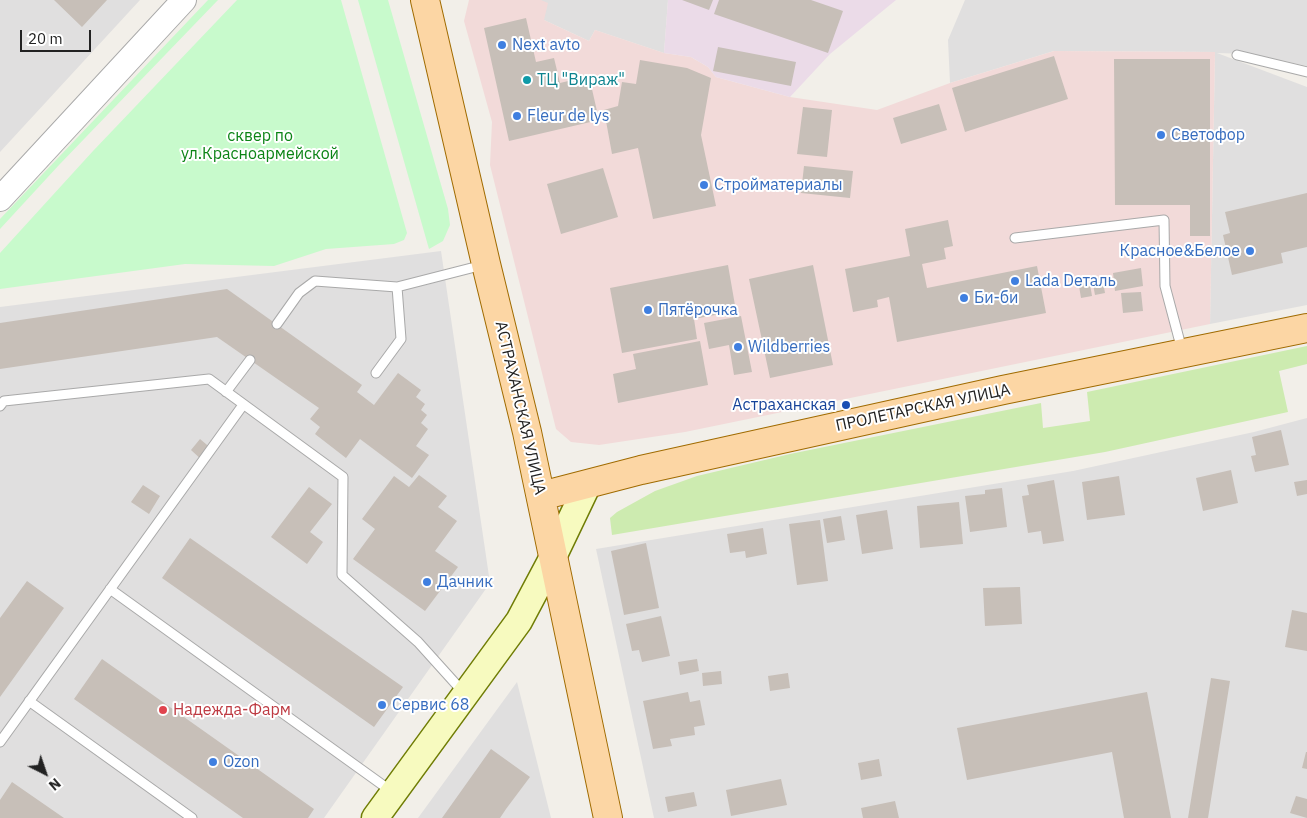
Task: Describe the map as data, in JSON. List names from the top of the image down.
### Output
{
  "streets": {
    "main road": ["АСТРАХАНСКАЯ УЛИЦА", "ПРОЛЕТАРСКАЯ УЛИЦА"]
  },
  "crossings": [
    ["АСТРАХАНСКАЯ УЛИЦА", "ПРОЛЕТАРСКАЯ УЛИЦА"]
  ],
  "parks": ["сквер по ул.Красноармейской"],
  "places": [
    "Next avto",
    "ТЦ \"Вираж\"",
    "Fleur de lys",
    "Светофор",
    "Стройматериалы",
    "Красное&Белое",
    "Lada Dеталь",
    "Би-би",
    "Пятёрочка",
    "Wildberries",
    "Астраханская",
    "Дачник",
    "Сервис 68",
    "Надежда-Фарм",
    "Ozon"
  ],
  "scale_bar": "20 m",
  "north": "bottom right"
}
